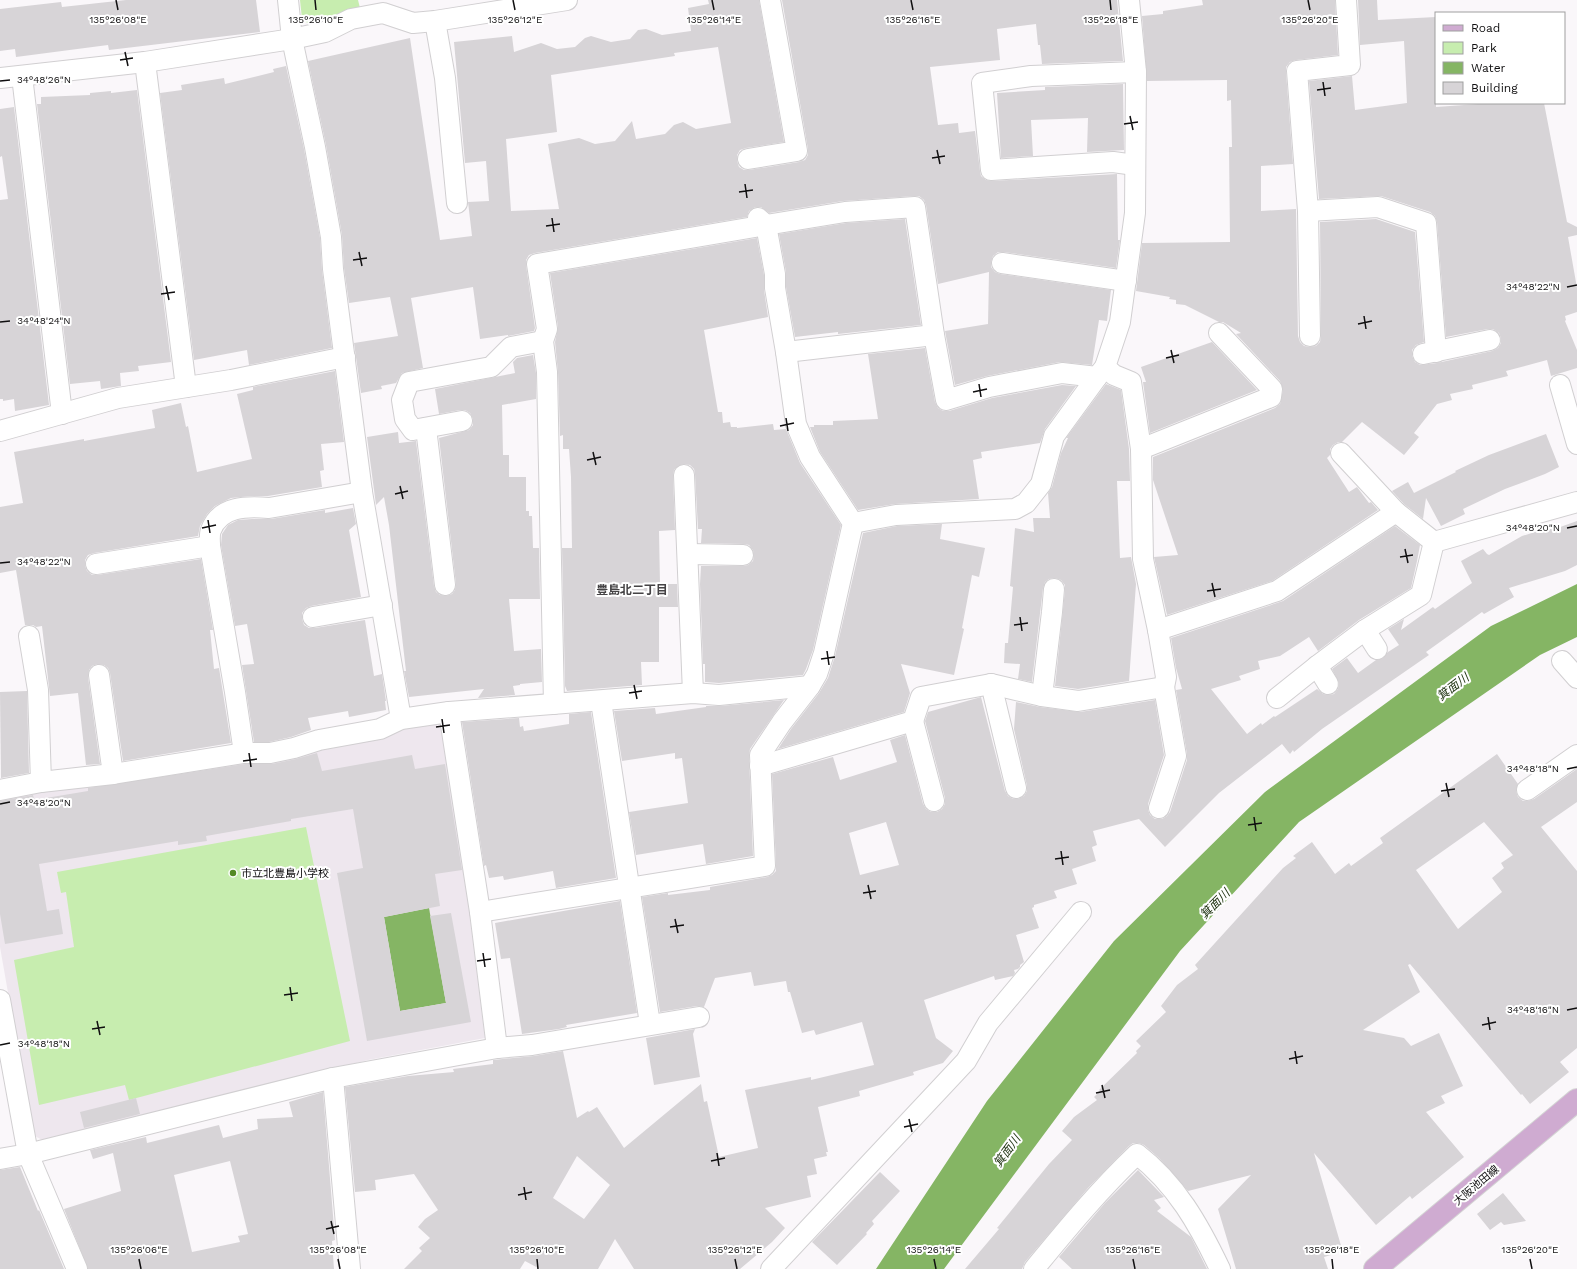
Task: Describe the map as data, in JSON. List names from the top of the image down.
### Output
{
  "streets": {
    "main road": ["大阪池田線"]
  },
  "districts": ["豊島北二丁目"],
  "water": ["箕面川"],
  "places": ["市立北豊島小学校"],
  "legend": [
    "Road",
    "Park",
    "Water",
    "Building"
  ],
  "coordinates": [
    "135°26'08\"E",
    "135°26'10\"E",
    "135°26'12\"E",
    "135°26'14\"E",
    "135°26'16\"E",
    "135°26'18\"E",
    "135°26'20\"E",
    "34°48'26\"N",
    "34°48'22\"N",
    "34°48'24\"N",
    "34°48'20\"N",
    "34°48'18\"N",
    "34°48'16\"N",
    "135°26'06\"E"
  ]
}
